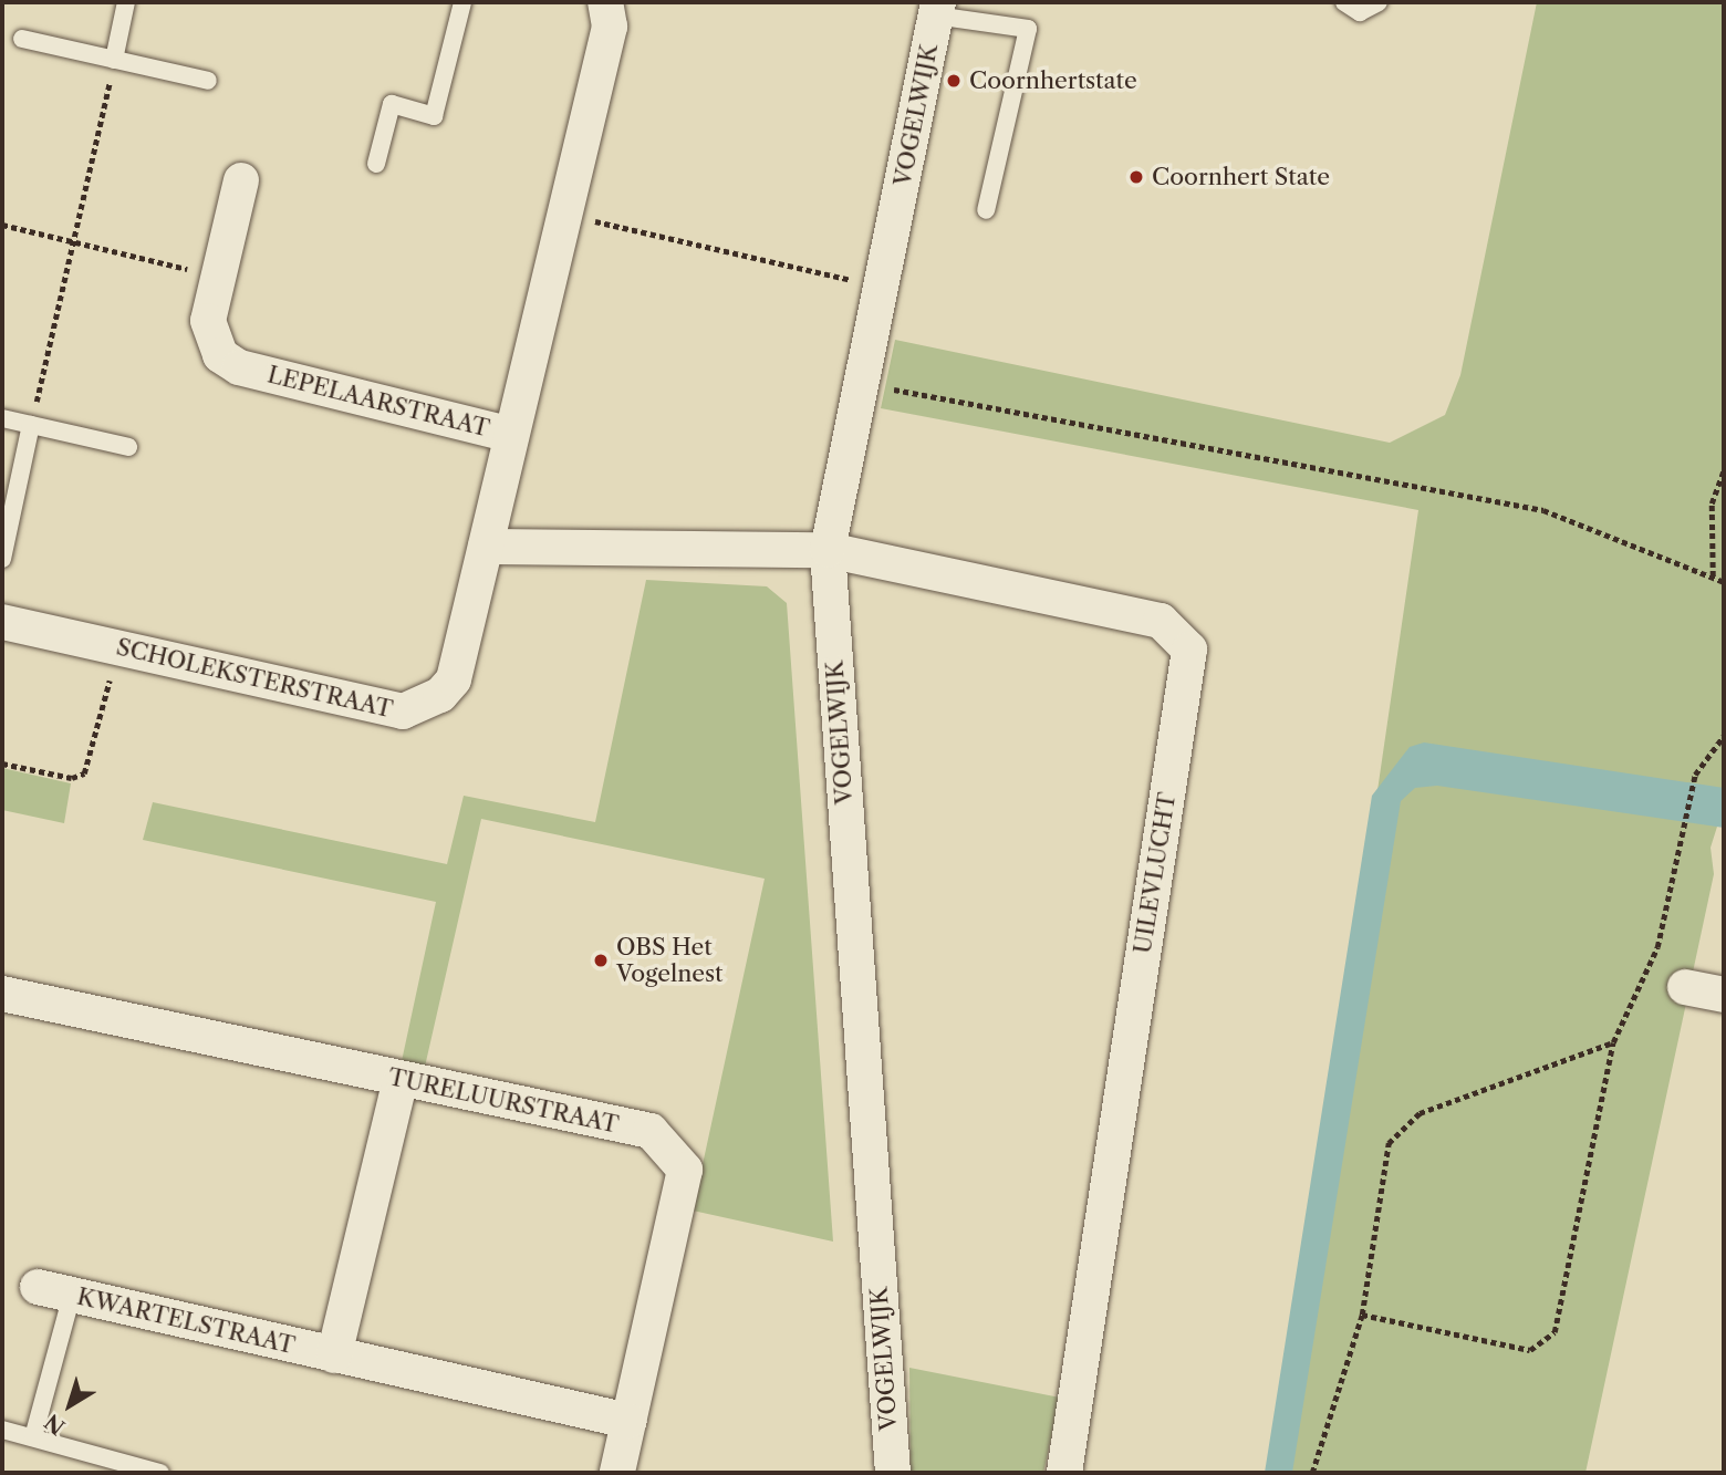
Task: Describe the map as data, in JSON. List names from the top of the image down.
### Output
{
  "streets": {
    "street": [
      "VOGELWIJK",
      "LEPELAARSTRAAT",
      "SCHOLEKSTERSTRAAT",
      "UILEVLUCHT",
      "TURELUURSTRAAT",
      "KWARTELSTRAAT"
    ]
  },
  "crossings": [
    ["VOGELWIJK", "UILEVLUCHT"],
    ["LEPELAARSTRAAT", "SCHOLEKSTERSTRAAT"],
    ["TURELUURSTRAAT", "KWARTELSTRAAT"]
  ],
  "places": ["Coornhertstate", "Coornhert State", "OBS Het Vogelnest"],
  "north": "bottom left"
}
